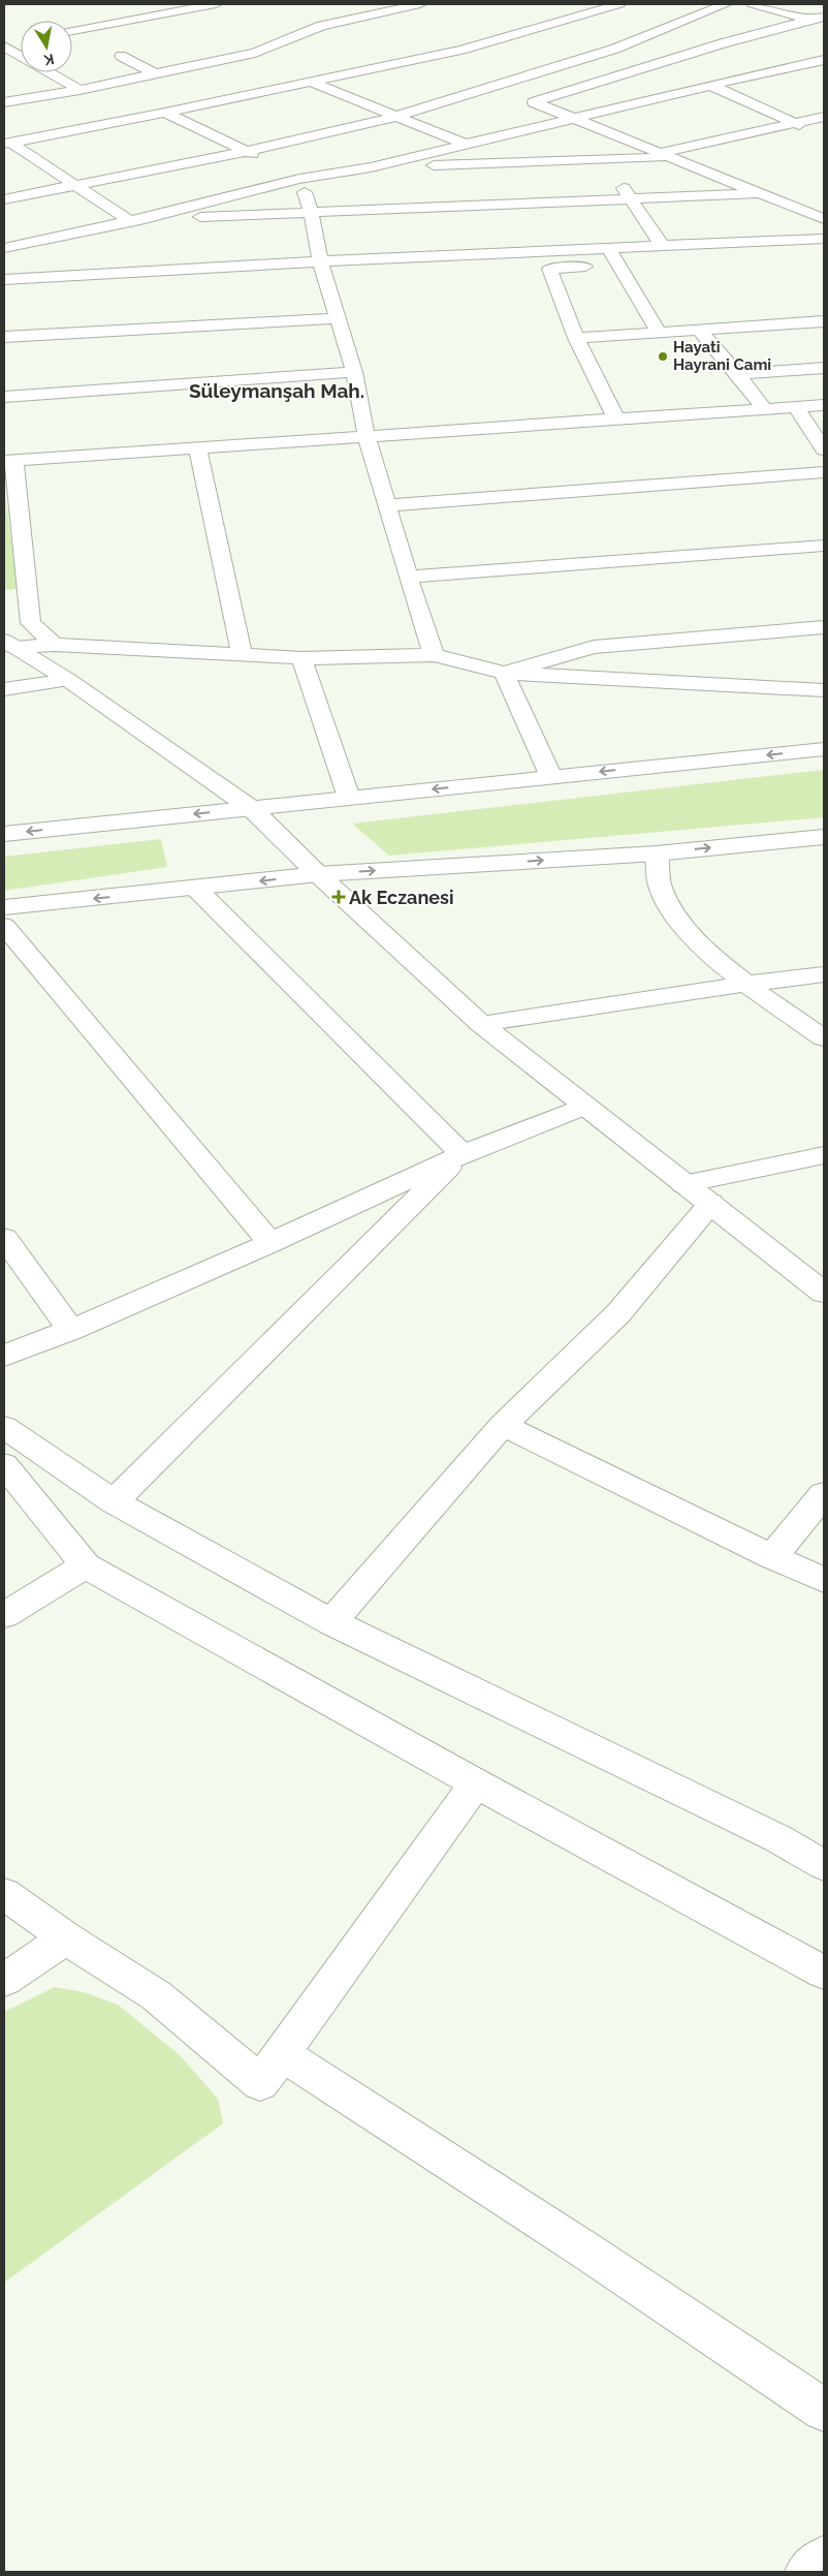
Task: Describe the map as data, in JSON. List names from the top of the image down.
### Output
{
  "districts": ["Süleymanşah Mah."],
  "places": {
    "other": ["Hayati Hayrani Cami"],
    "health": ["Ak Eczanesi"]
  },
  "north": "bottom"
}
